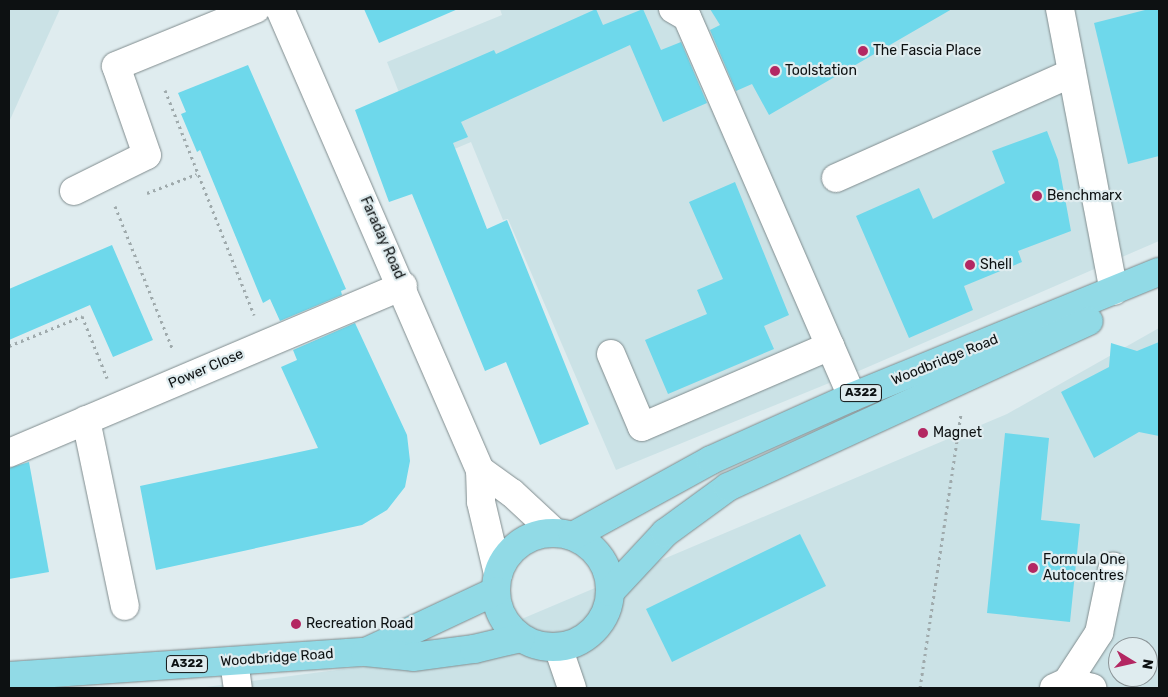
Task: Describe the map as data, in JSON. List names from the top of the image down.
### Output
{
  "streets": {
    "main road": ["Woodbridge Road", "A322"],
    "street": ["Faraday Road", "Power Close"]
  },
  "crossings": [
    ["Faraday Road", "Woodbridge Road"],
    ["Faraday Road", "Power Close"]
  ],
  "places": [
    "The Fascia Place",
    "Toolstation",
    "Benchmarx",
    "Shell",
    "Magnet",
    "Formula One Autocentres",
    "Recreation Road"
  ],
  "north": "right"
}
